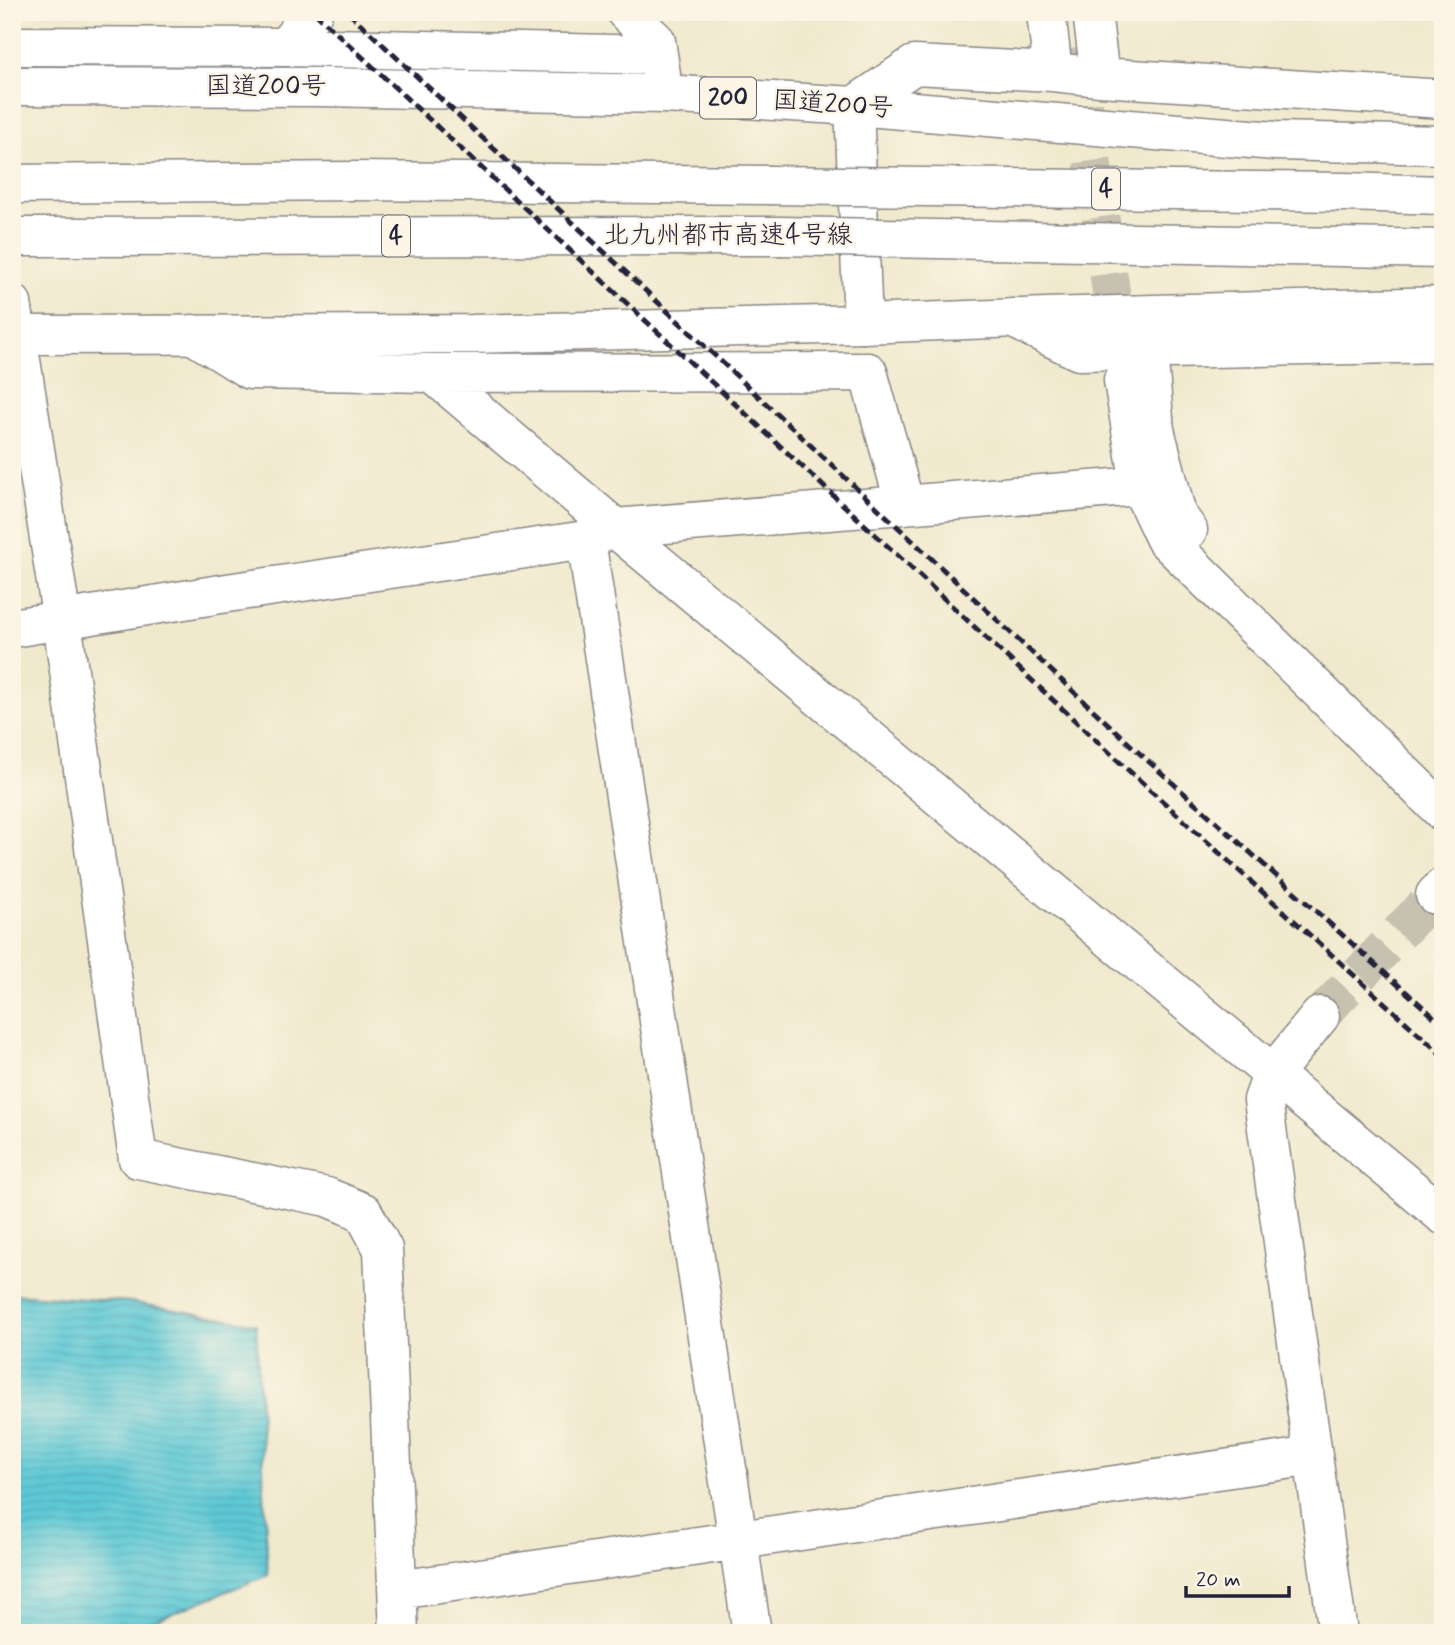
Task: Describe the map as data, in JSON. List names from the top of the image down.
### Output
{
  "streets": {
    "main road": [
      "国道200号",
      "200",
      "4",
      "北九州都市高速4号線"
    ]
  },
  "scale_bar": "20 m"
}
